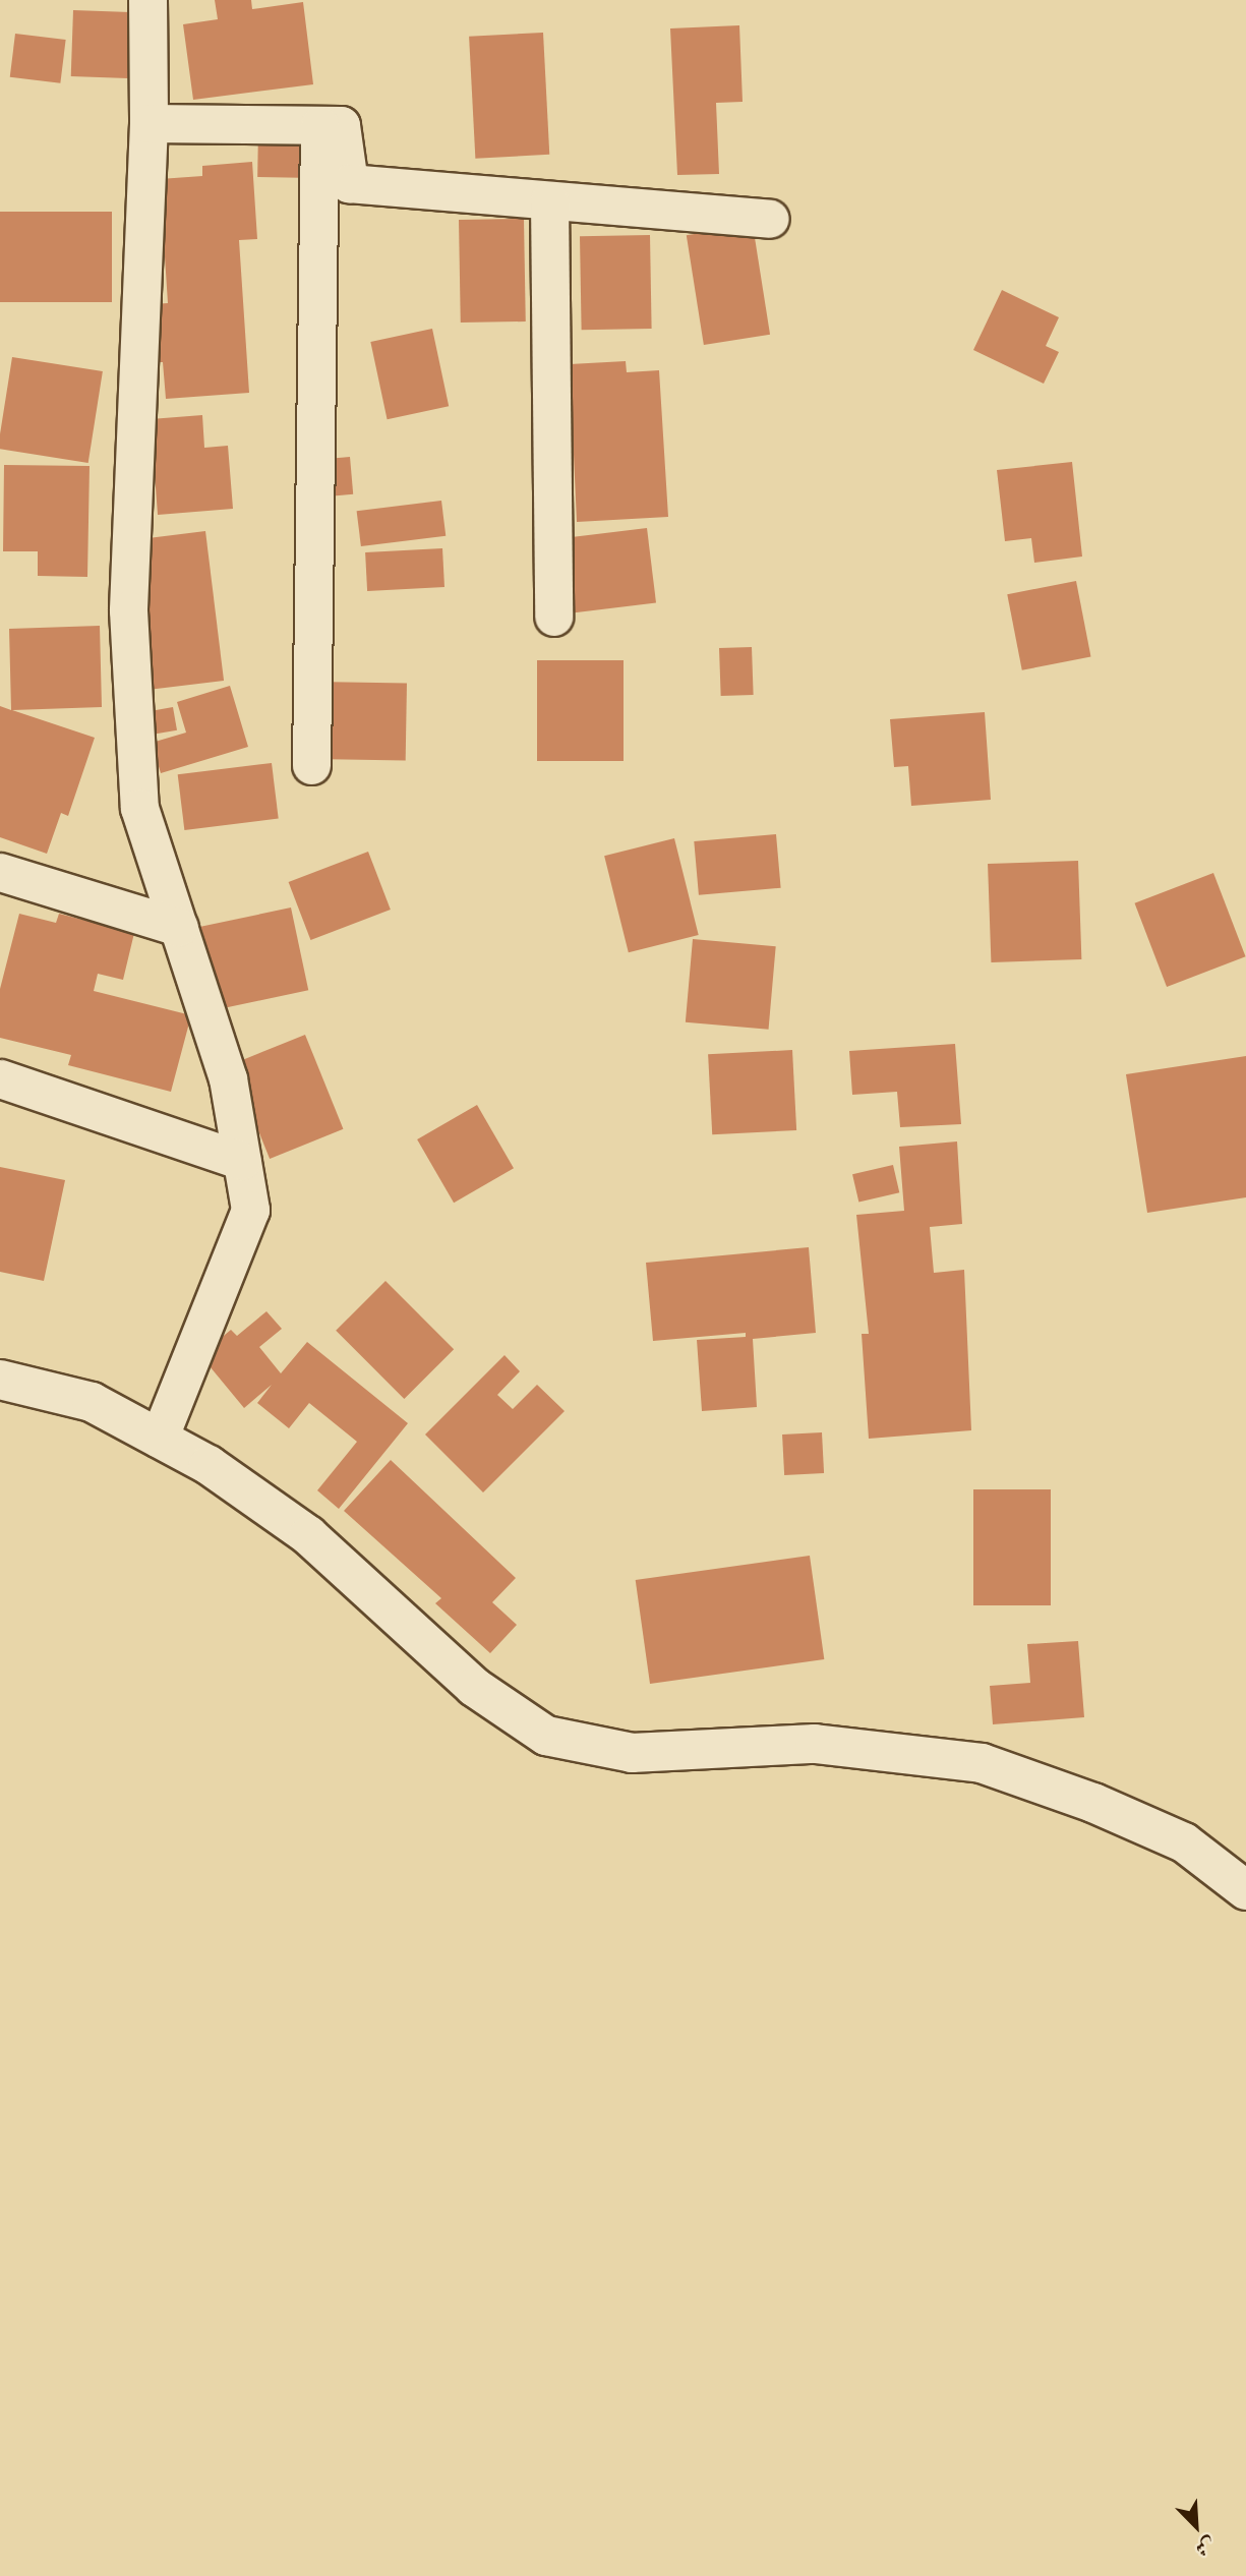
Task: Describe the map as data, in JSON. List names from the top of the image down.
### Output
{
  "north": "bottom right"
}
